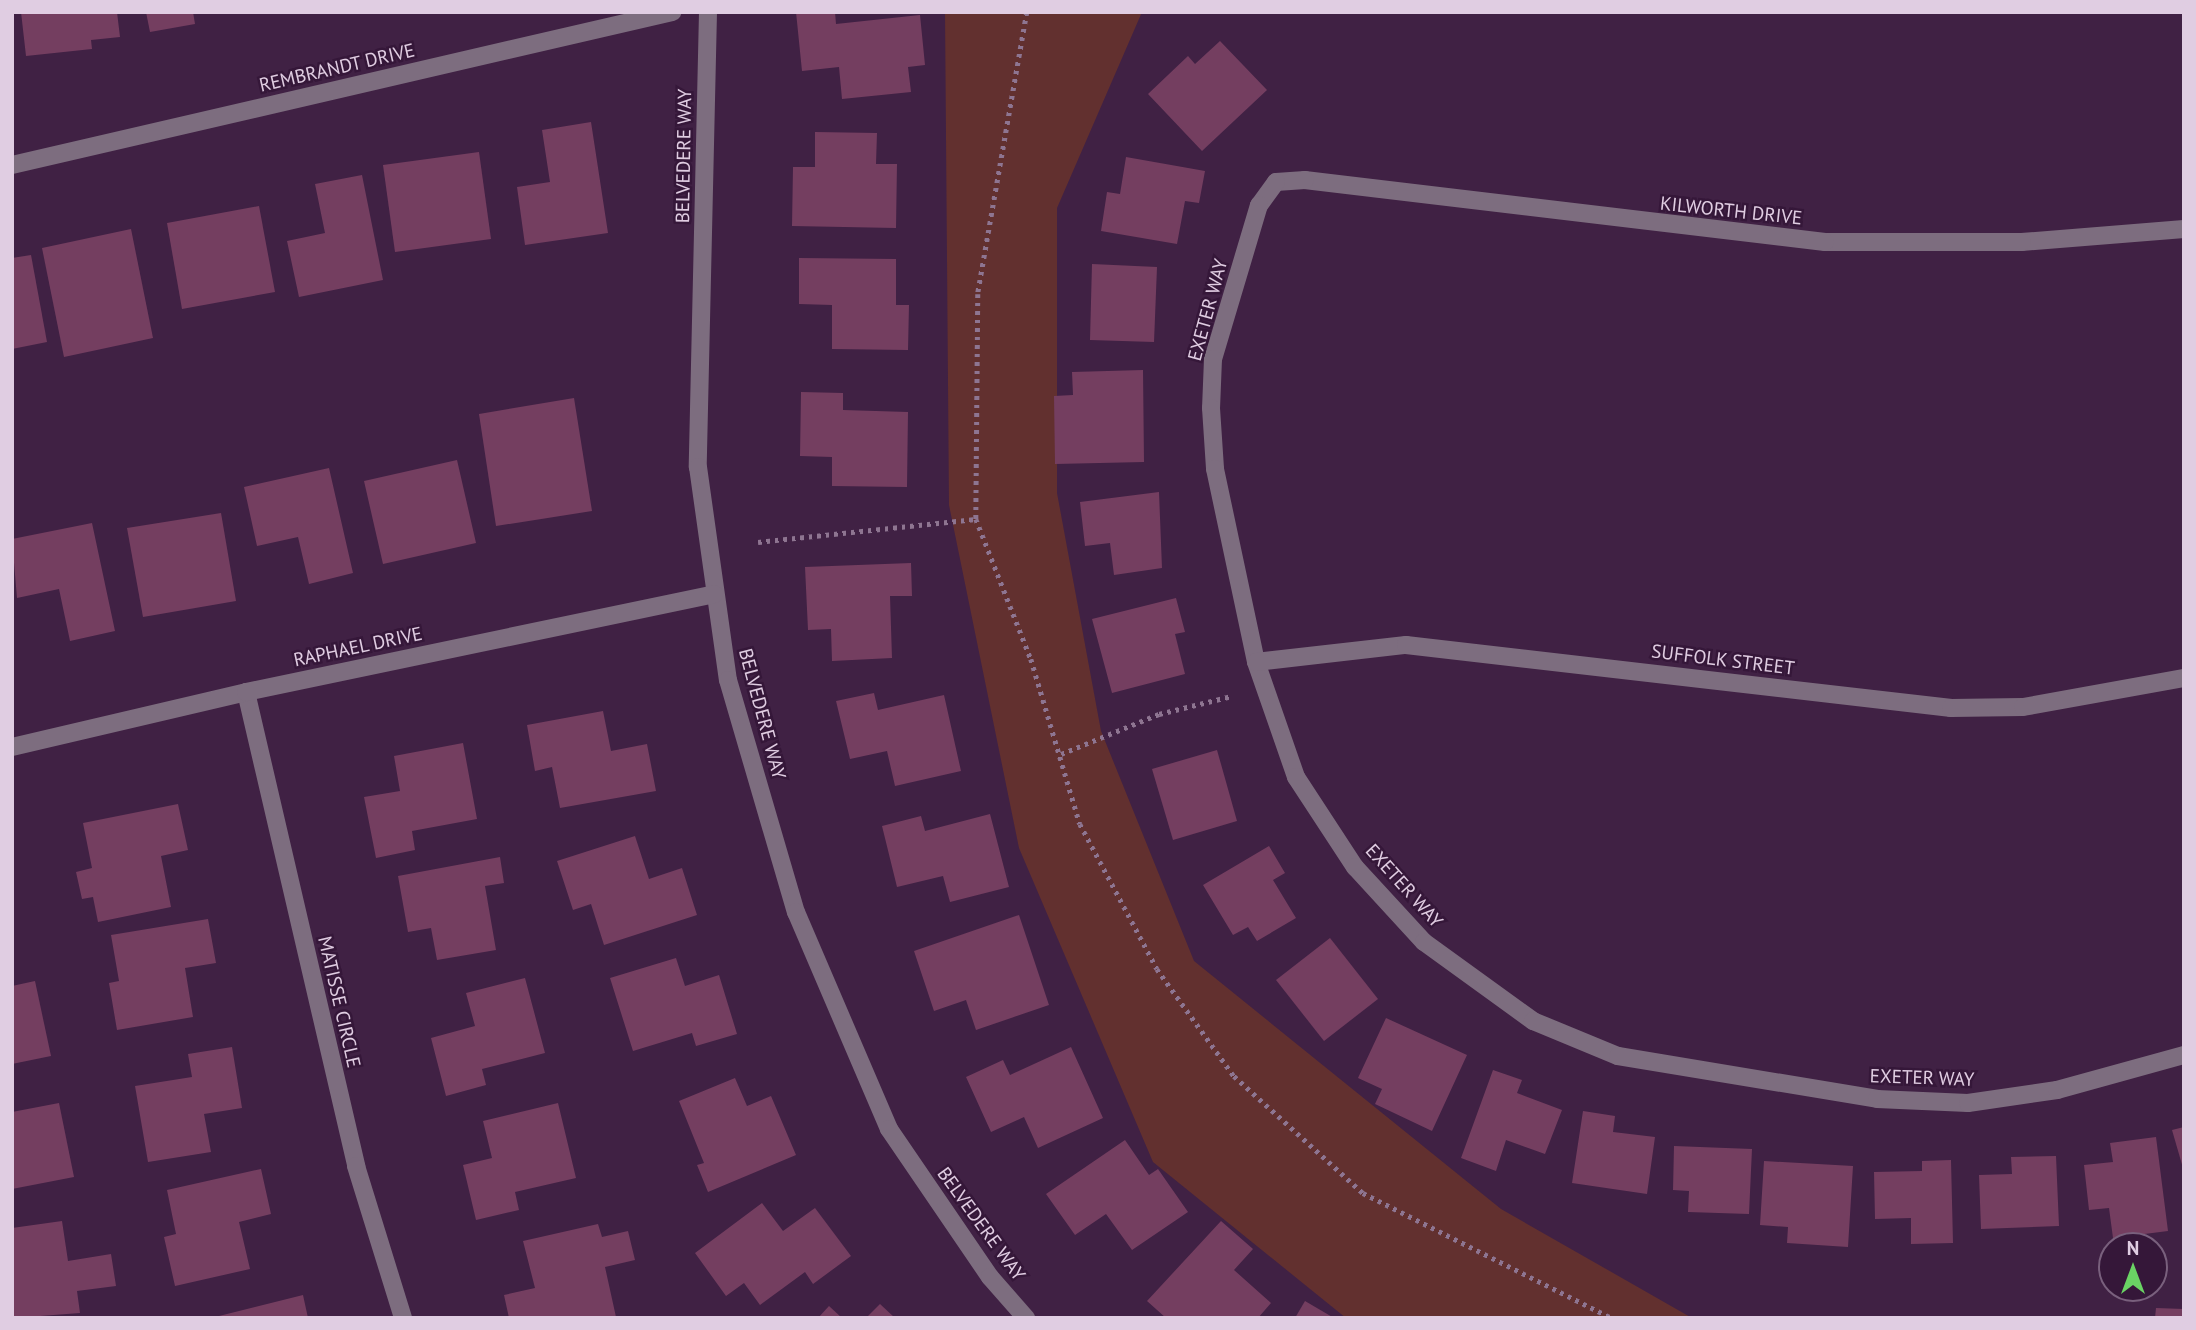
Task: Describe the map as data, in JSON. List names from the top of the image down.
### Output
{
  "streets": {
    "street": [
      "REMBRANDT DRIVE",
      "BELVEDERE WAY",
      "KILWORTH DRIVE",
      "EXETER WAY",
      "RAPHAEL DRIVE",
      "SUFFOLK STREET",
      "MATISSE CIRCLE"
    ]
  },
  "crossings": [
    ["BELVEDERE WAY", "RAPHAEL DRIVE"],
    ["KILWORTH DRIVE", "EXETER WAY"],
    ["EXETER WAY", "SUFFOLK STREET"],
    ["RAPHAEL DRIVE", "MATISSE CIRCLE"]
  ],
  "north": "top"
}
